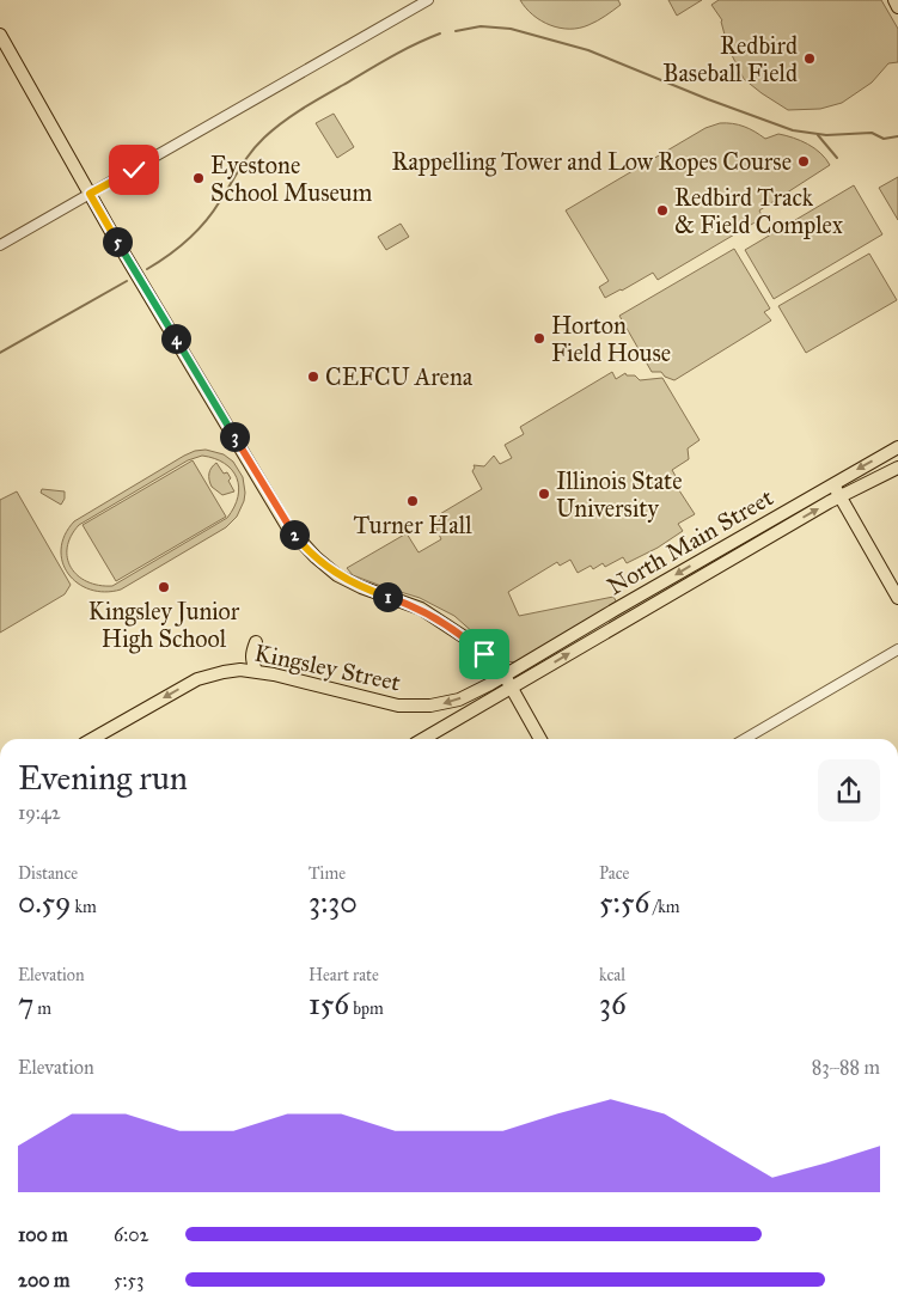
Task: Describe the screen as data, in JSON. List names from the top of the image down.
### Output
{
  "streets": {
    "main road": ["North Main Street", "Kingsley Street"]
  },
  "crossings": [
    ["North Main Street", "Kingsley Street"]
  ],
  "one_way": ["Kingsley Street"],
  "places": [
    "Redbird Baseball Field",
    "Rappelling Tower and Low Ropes Course",
    "Eyestone School Museum",
    "Redbird Track & Field Complex",
    "Horton Field House",
    "CEFCU Arena",
    "Illinois State University",
    "Turner Hall",
    "Kingsley Junior High School"
  ],
  "page": {
    "pins": [
      "5",
      "4",
      "3",
      "2",
      "1"
    ],
    "heading": ["Evening run", "19:42"],
    "stats": [
      ["Distance", "0.59 km"],
      ["Time", "3:30"],
      ["Pace", "5:56 /km"],
      ["Elevation", "7 m"],
      ["Heart rate", "156 bpm"],
      ["kcal", "36"]
    ],
    "chart": ["Elevation", "83–88 m"],
    "list": [
      {
        "name": "100 m",
        "note": "6:02"
      },
      {
        "name": "200 m",
        "note": "5:53"
      }
    ]
  }
}
